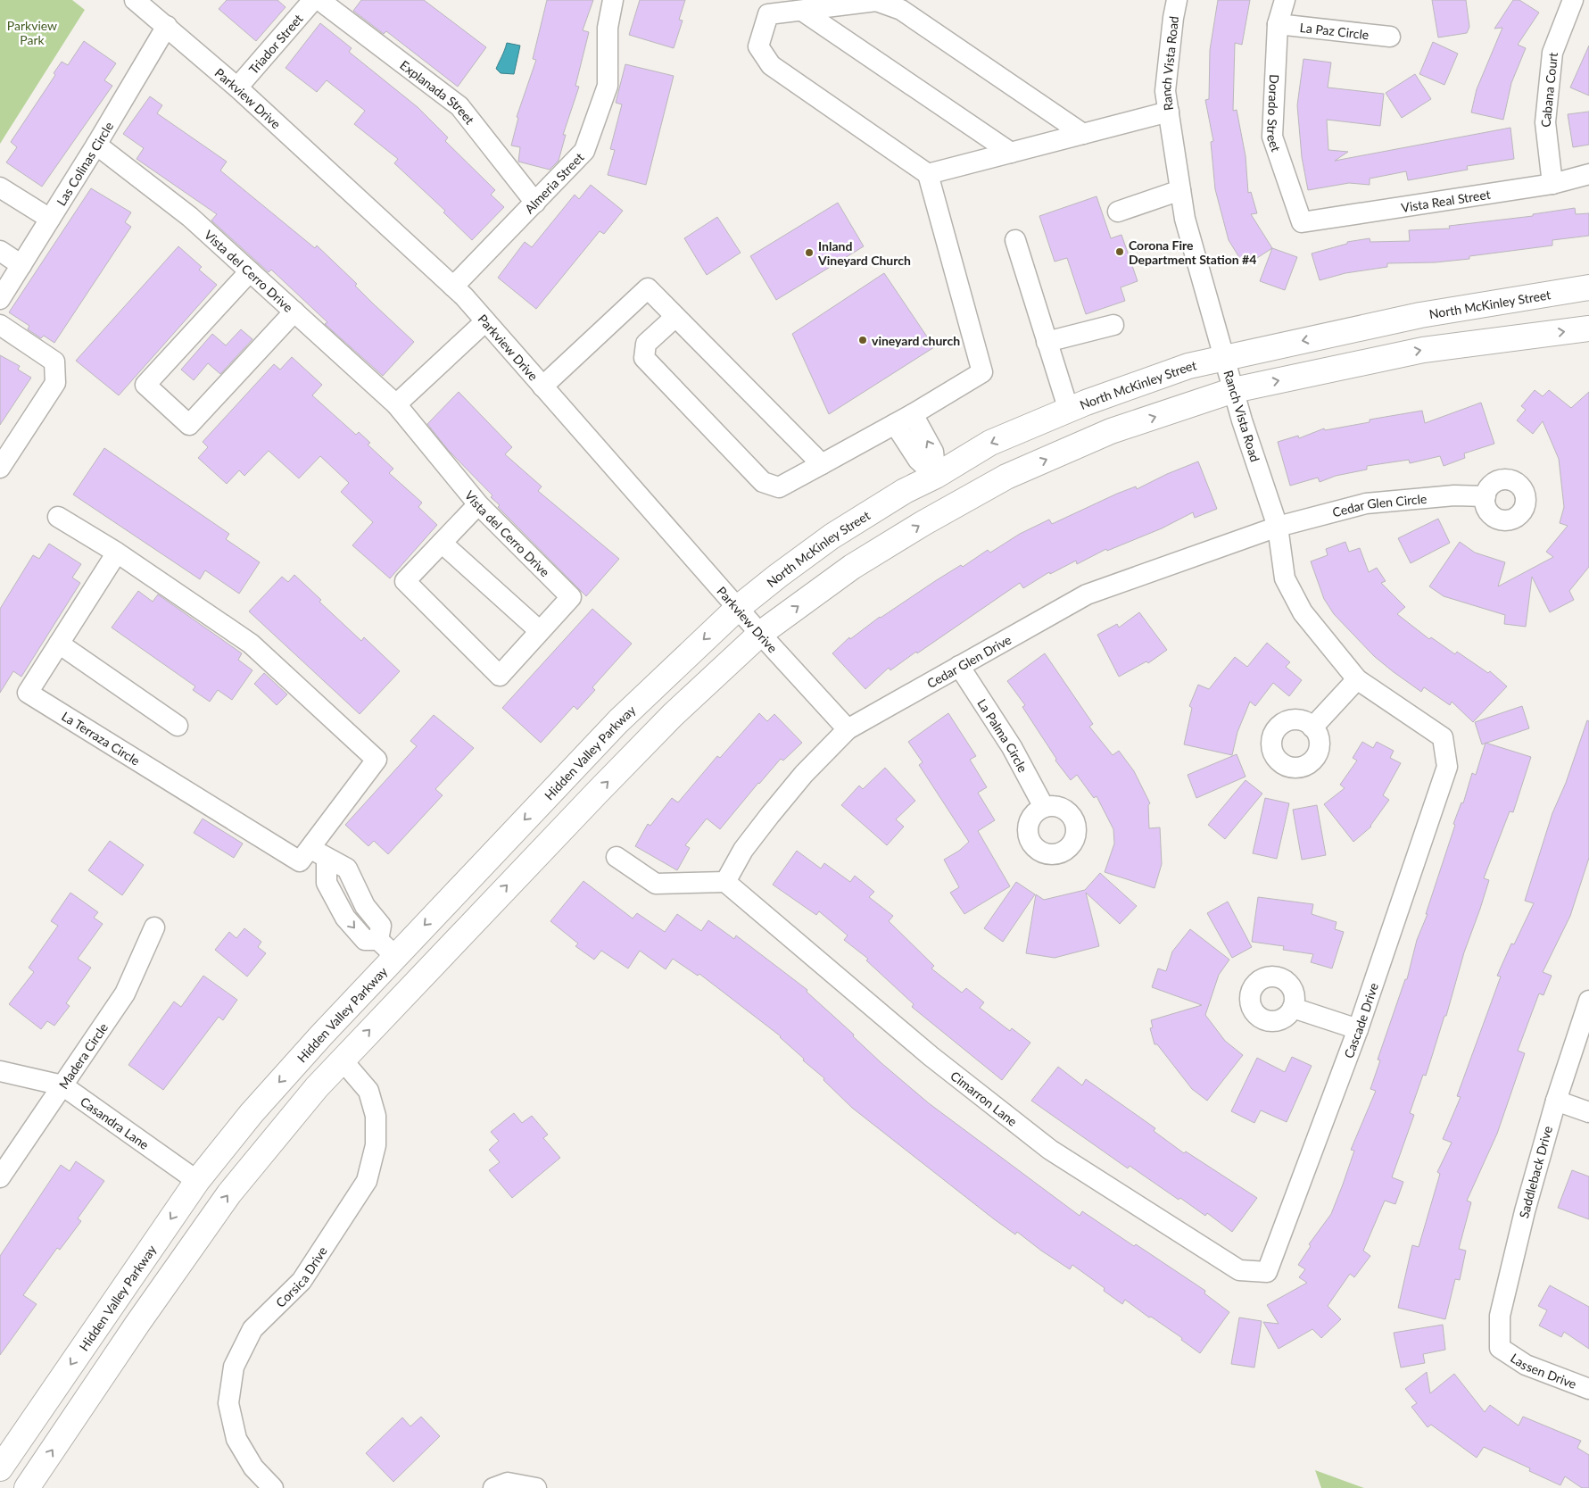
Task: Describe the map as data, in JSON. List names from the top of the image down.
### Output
{
  "streets": {
    "main road": ["North McKinley Street", "Hidden Valley Parkway"],
    "street": [
      "La Paz Circle",
      "Triador Street",
      "Ranch Vista Road",
      "Cabana Court",
      "Explanada Street",
      "Parkview Drive",
      "Dorado Street",
      "Las Colinas Circle",
      "Almeria Street",
      "Vista Real Street",
      "Vista del Cerro Drive",
      "Cedar Glen Circle",
      "Cedar Glen Drive",
      "La Palma Circle",
      "La Terraza Circle",
      "Cascade Drive",
      "Madera Circle",
      "Cimarron Lane",
      "Casandra Lane",
      "Saddleback Drive",
      "Corsica Drive",
      "Lassen Drive"
    ]
  },
  "crossings": [
    ["La Paz Circle", "Dorado Street"],
    ["Triador Street", "Parkview Drive"],
    ["Ranch Vista Road", "North McKinley Street"],
    ["Ranch Vista Road", "Cedar Glen Circle"],
    ["Ranch Vista Road", "Cedar Glen Drive"],
    ["Ranch Vista Road", "Cascade Drive"],
    ["Cabana Court", "Vista Real Street"],
    ["Explanada Street", "Almeria Street"],
    ["Parkview Drive", "Las Colinas Circle"],
    ["Parkview Drive", "Almeria Street"],
    ["Parkview Drive", "North McKinley Street"],
    ["Parkview Drive", "Cedar Glen Drive"],
    ["Parkview Drive", "Hidden Valley Parkway"],
    ["Dorado Street", "Vista Real Street"],
    ["Las Colinas Circle", "Vista del Cerro Drive"],
    ["North McKinley Street", "Hidden Valley Parkway"],
    ["Cedar Glen Circle", "Cedar Glen Drive"],
    ["Cedar Glen Drive", "La Palma Circle"],
    ["Cedar Glen Drive", "Cimarron Lane"],
    ["Hidden Valley Parkway", "Casandra Lane"],
    ["Cascade Drive", "Cimarron Lane"],
    ["Madera Circle", "Casandra Lane"],
    ["Saddleback Drive", "Lassen Drive"]
  ],
  "parks": ["Parkview Park"],
  "places": ["Corona Fire Department Station #4", "Inland Vineyard Church", "vineyard church"]
}
